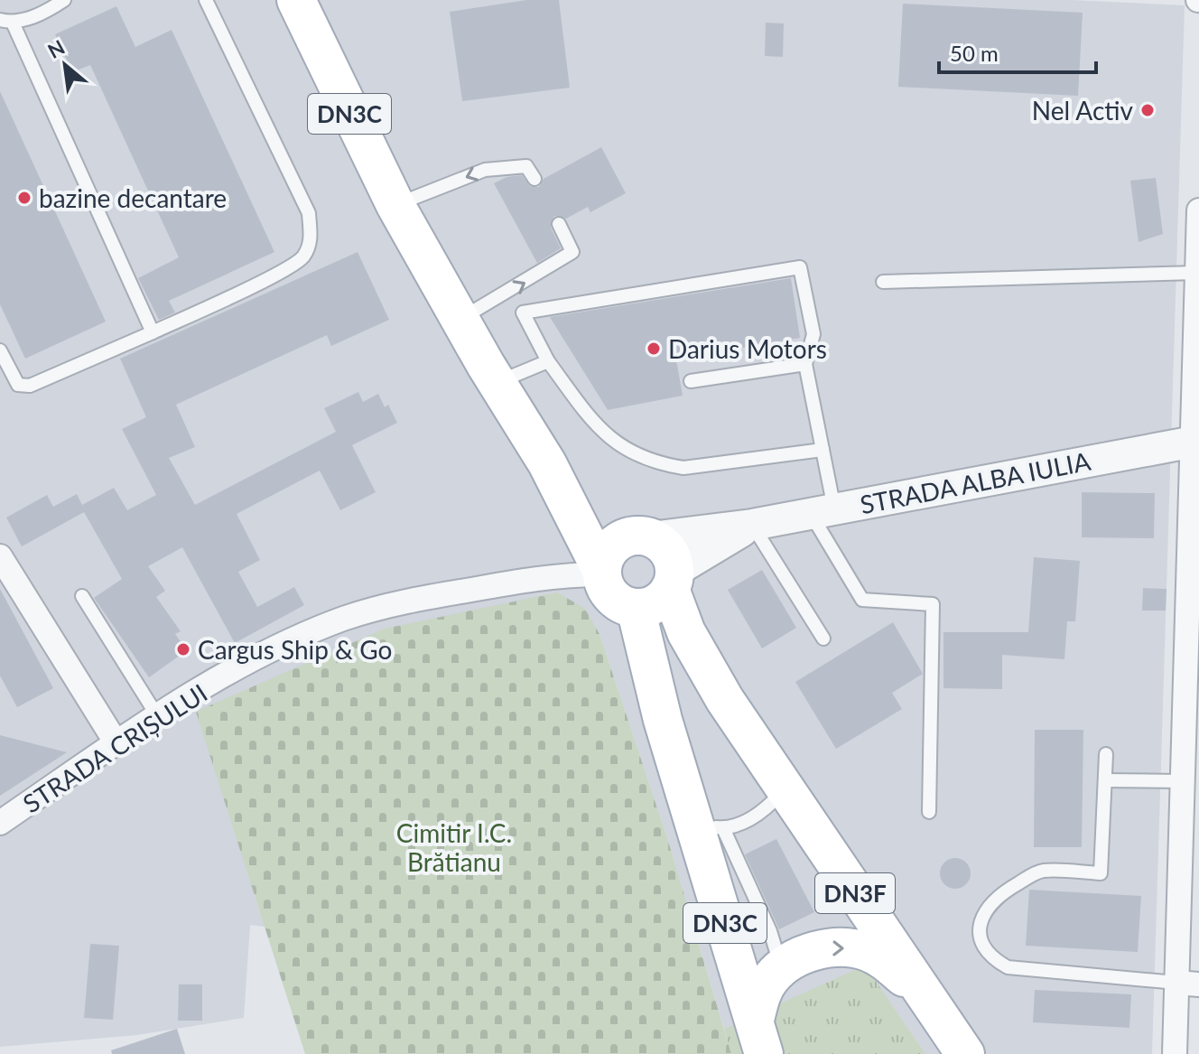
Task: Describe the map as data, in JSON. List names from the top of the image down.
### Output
{
  "streets": {
    "main road": ["DN3C", "DN3F"],
    "street": ["STRADA ALBA IULIA", "STRADA CRIȘULUI"]
  },
  "crossings": [
    ["DN3C", "STRADA ALBA IULIA"],
    ["DN3C", "STRADA CRIȘULUI"],
    ["DN3C", "DN3F"],
    ["STRADA ALBA IULIA", "STRADA CRIȘULUI"],
    ["STRADA ALBA IULIA", "DN3F"],
    ["STRADA CRIȘULUI", "DN3F"]
  ],
  "parks": ["Cimitir I.C. Brătianu"],
  "places": [
    "Nel Activ",
    "bazine decantare",
    "Darius Motors",
    "Cargus Ship & Go"
  ],
  "scale_bar": "50 m",
  "north": "top left"
}
